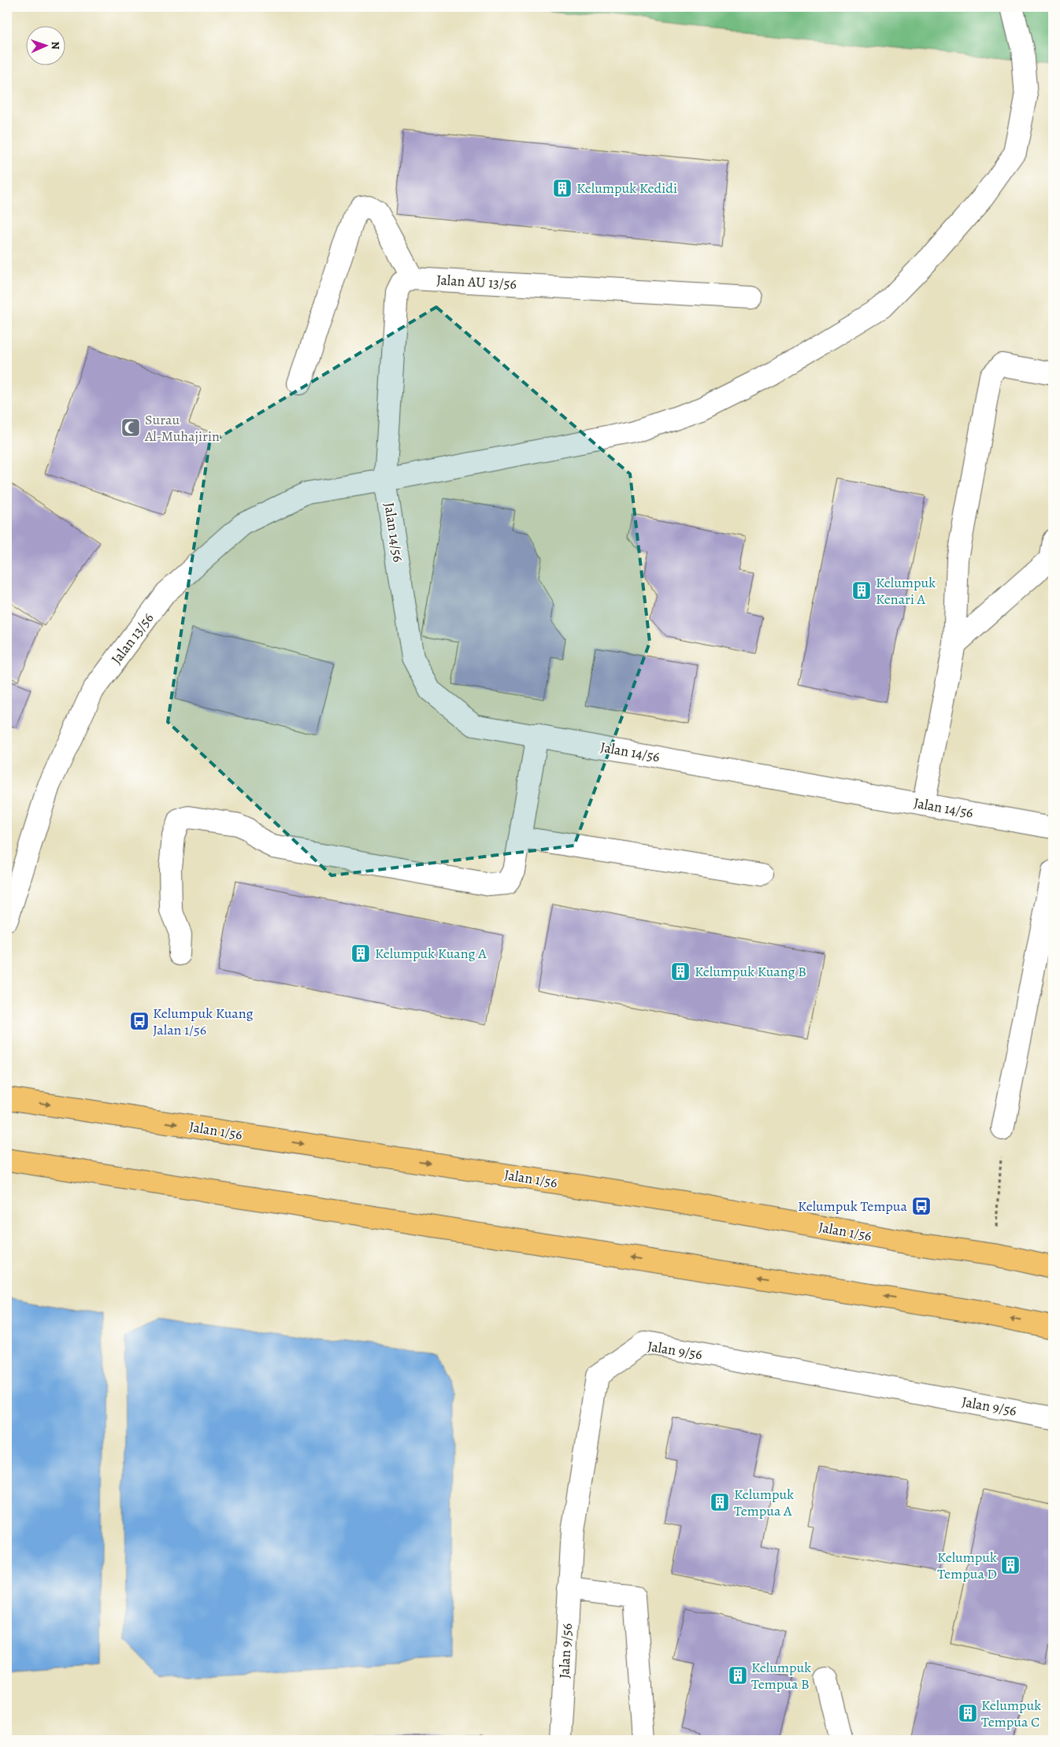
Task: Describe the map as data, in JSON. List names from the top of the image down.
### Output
{
  "streets": {
    "main road": ["Jalan 1/56"],
    "street": [
      "Jalan AU 13/56",
      "Jalan 14/56",
      "Jalan 13/56",
      "Jalan 9/56"
    ]
  },
  "crossings": [
    ["Jalan 14/56", "Jalan 13/56"]
  ],
  "places": {
    "building": [
      "Kelumpuk Kedidi",
      "Kelumpuk Kenari A",
      "Kelumpuk Kuang A",
      "Kelumpuk Kuang B",
      "Kelumpuk Tempua A",
      "Kelumpuk Tempua D",
      "Kelumpuk Tempua B",
      "Kelumpuk Tempua C"
    ],
    "mosque": ["Surau Al-Muhajirin"],
    "bus stop": ["Kelumpuk Kuang Jalan 1/56", "Kelumpuk Tempua"]
  },
  "north": "right"
}
